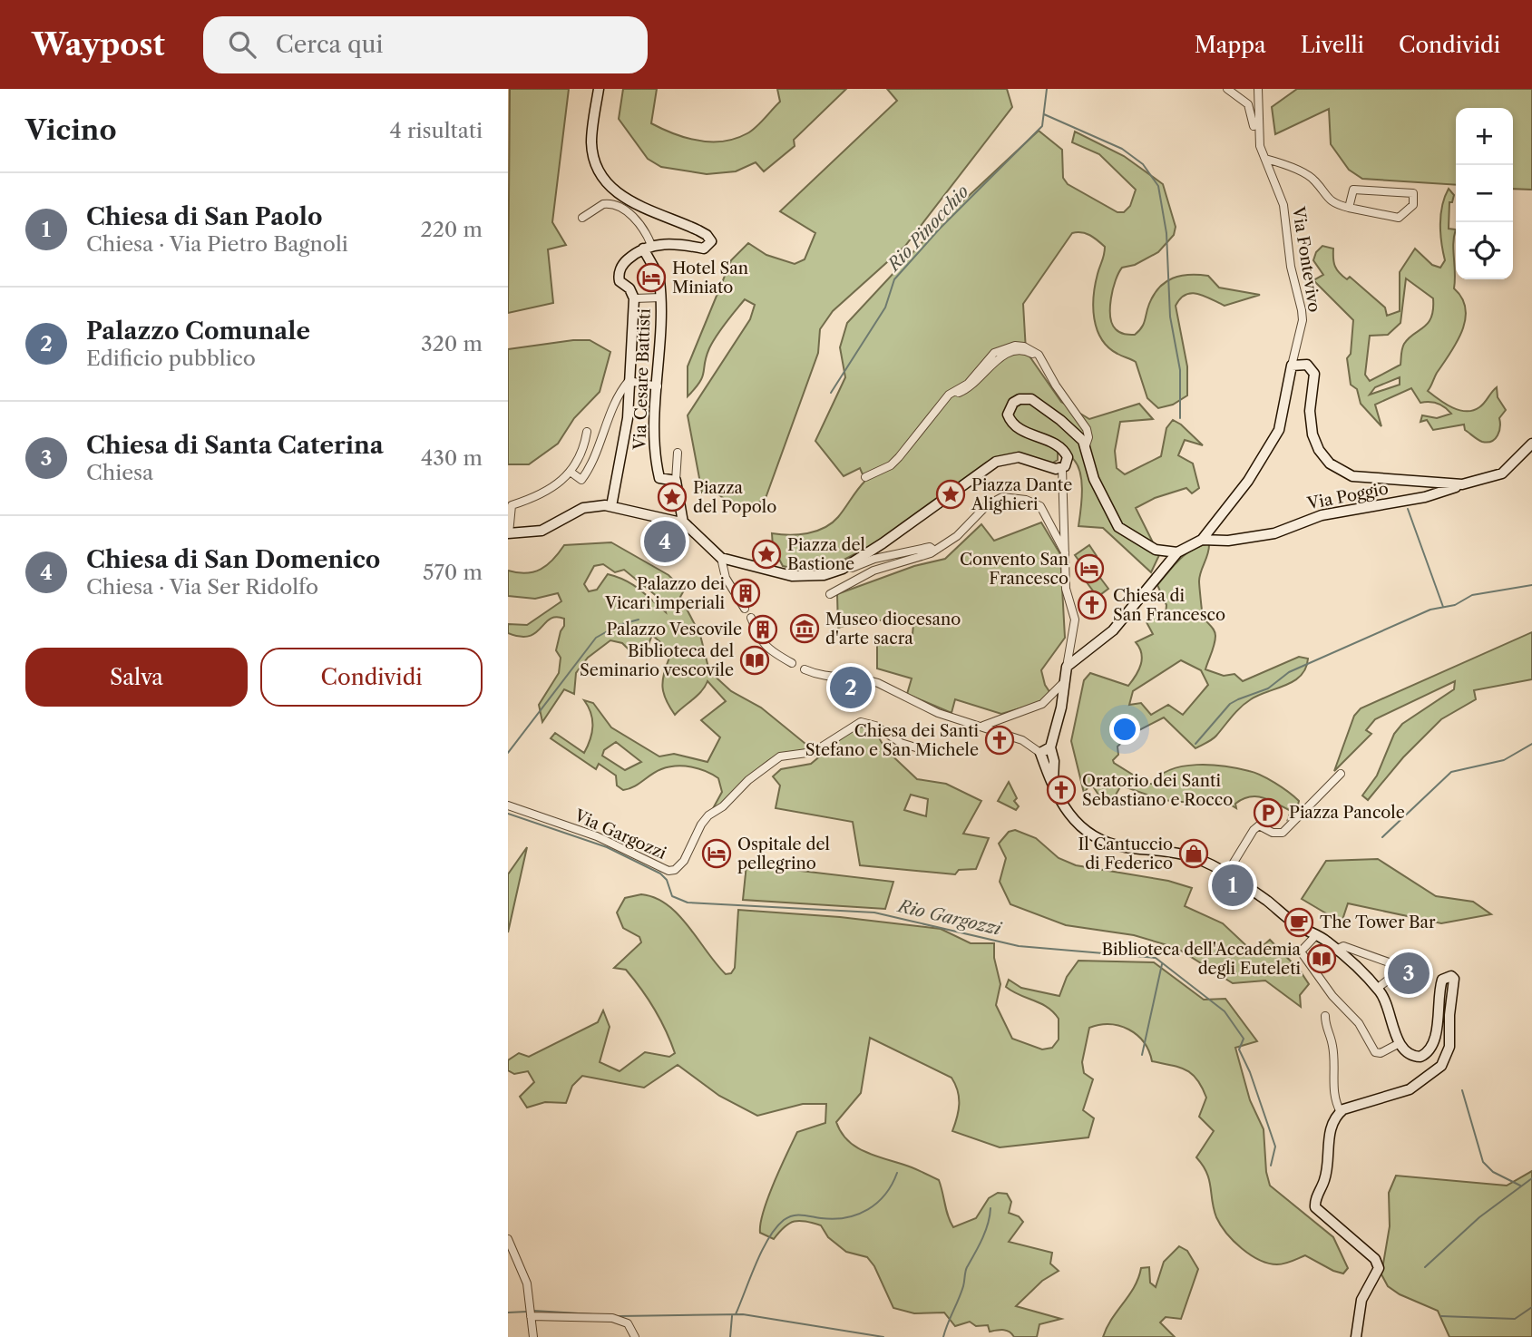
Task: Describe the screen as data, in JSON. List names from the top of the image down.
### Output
{
  "streets": {
    "main road": ["Via Cesare Battisti", "Via Poggio"],
    "street": ["Via Fontevivo", "Via Gargozzi"]
  },
  "water": ["Rio Pinocchio", "Rio Gargozzi"],
  "places": {
    "hotel": ["Hotel San Miniato", "Convento San Francesco", "Ospitale del pellegrino"],
    "place": ["Piazza Dante Alighieri", "Piazza del Popolo", "Piazza del Bastione"],
    "building": ["Palazzo dei Vicari imperiali", "Palazzo Vescovile"],
    "church": ["Chiesa di San Francesco", "Chiesa dei Santi Stefano e San Michele", "Oratorio dei Santi Sebastiano e Rocco"],
    "museum": ["Museo diocesano d'arte sacra"],
    "library": ["Biblioteca del Seminario vescovile", "Biblioteca dell'Accademia degli Euteleti"],
    "parking": ["Piazza Pancole"],
    "shop": ["Il Cantuccio di Federico"],
    "cafe": ["The Tower Bar"]
  },
  "page": {
    "header": "Waypost",
    "search": "Cerca qui",
    "nav": ["Mappa", "Livelli", "Condividi"],
    "heading": ["Vicino", "4 risultati"],
    "map_buttons": ["+", "−"],
    "list": [
      {
        "mark": "1",
        "name": "Chiesa di San Paolo",
        "note": "Chiesa · Via Pietro Bagnoli",
        "value": "220 m"
      },
      {
        "mark": "2",
        "name": "Palazzo Comunale",
        "note": "Edificio pubblico",
        "value": "320 m"
      },
      {
        "mark": "3",
        "name": "Chiesa di Santa Caterina",
        "note": "Chiesa",
        "value": "430 m"
      },
      {
        "mark": "4",
        "name": "Chiesa di San Domenico",
        "note": "Chiesa · Via Ser Ridolfo",
        "value": "570 m"
      }
    ],
    "pins": [
      "4",
      "2",
      "1",
      "3"
    ],
    "buttons": ["Salva", "Condividi"]
  }
}
